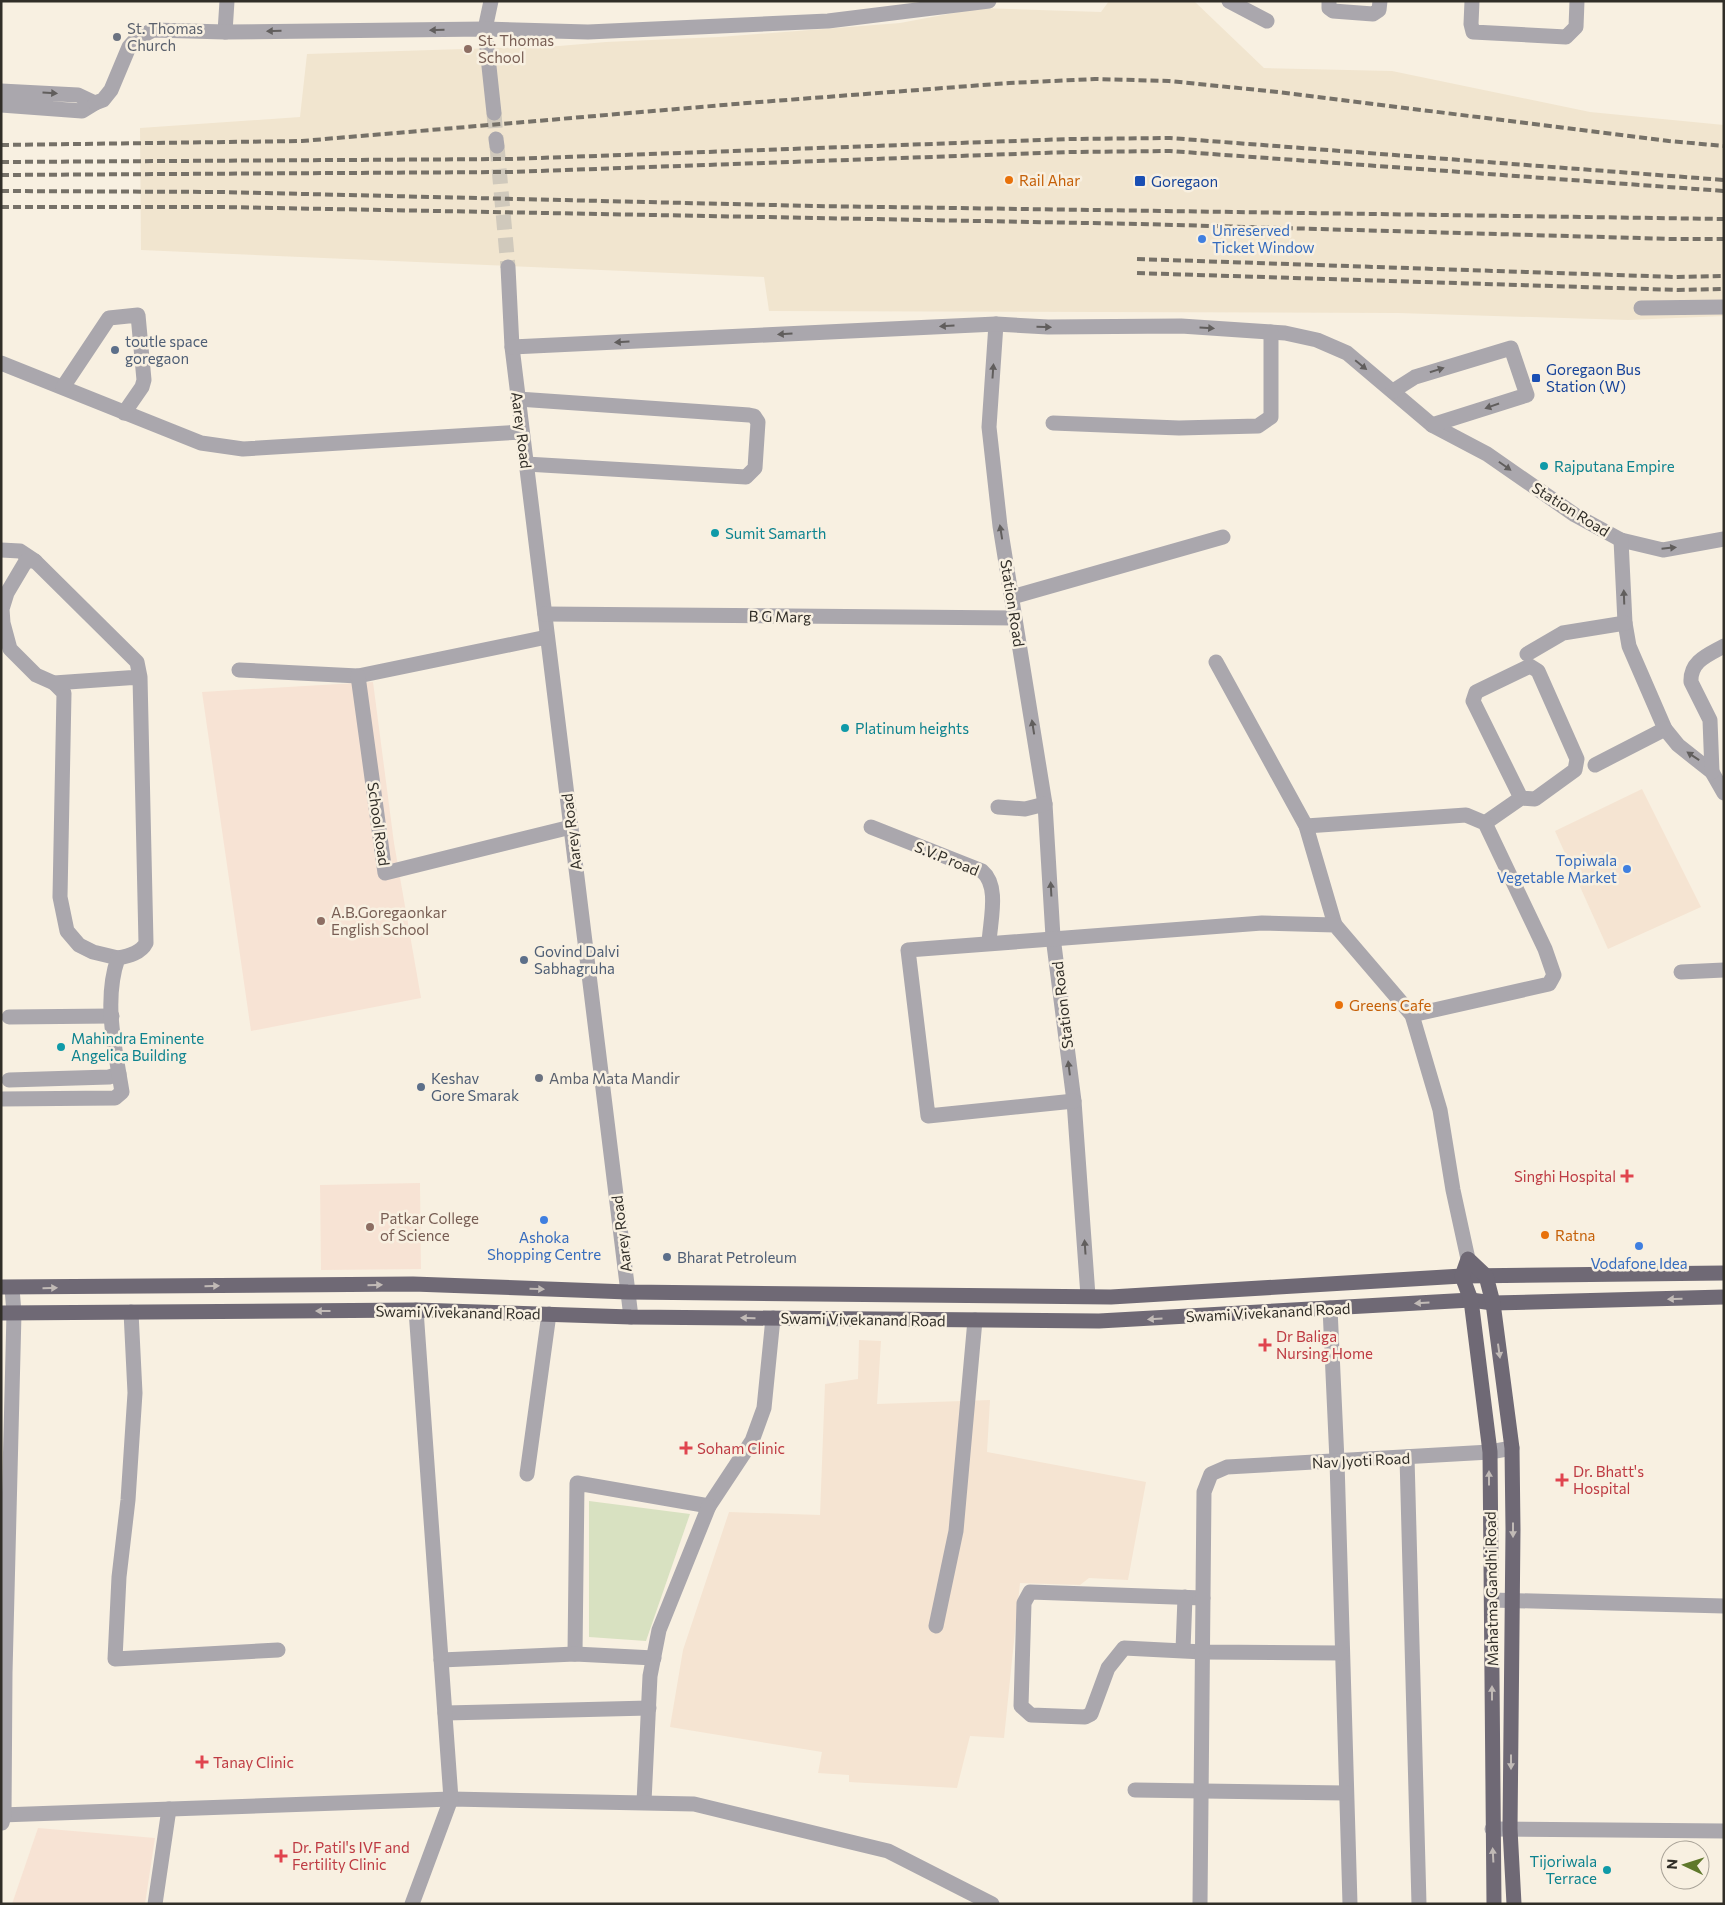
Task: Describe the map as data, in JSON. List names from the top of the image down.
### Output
{
  "streets": {
    "main road": ["Swami Vivekanand Road", "Mahatma Gandhi Road"],
    "street": [
      "Aarey Road",
      "Station Road",
      "B G Marg",
      "School Road",
      "S.V.P road",
      "Nav Jyoti Road"
    ]
  },
  "crossings": [
    ["Aarey Road", "B G Marg"],
    ["Aarey Road", "School Road"],
    ["Aarey Road", "Swami Vivekanand Road"],
    ["Station Road", "B G Marg"],
    ["Station Road", "Swami Vivekanand Road"],
    ["Swami Vivekanand Road", "Mahatma Gandhi Road"],
    ["Nav Jyoti Road", "Mahatma Gandhi Road"]
  ],
  "places": {
    "other": [
      "St. Thomas Church",
      "St. Thomas School",
      "Rail Ahar",
      "Unreserved Ticket Window",
      "toutle space goregaon",
      "Rajputana Empire",
      "Sumit Samarth",
      "Platinum heights",
      "Topiwala Vegetable Market",
      "A.B.Goregaonkar English School",
      "Govind Dalvi Sabhagruha",
      "Greens Cafe",
      "Mahindra Eminente Angelica Building",
      "Amba Mata Mandir",
      "Keshav Gore Smarak",
      "Ashoka Shopping Centre",
      "Patkar College of Science",
      "Ratna",
      "Vodafone Idea",
      "Bharat Petroleum",
      "Tijoriwala Terrace"
    ],
    "transit": ["Goregaon", "Goregaon Bus Station (W)"],
    "health": [
      "Singhi Hospital",
      "Dr Baliga Nursing Home",
      "Soham Clinic",
      "Dr. Bhatt's Hospital",
      "Tanay Clinic",
      "Dr. Patil's IVF and Fertility Clinic"
    ]
  },
  "north": "left"
}
